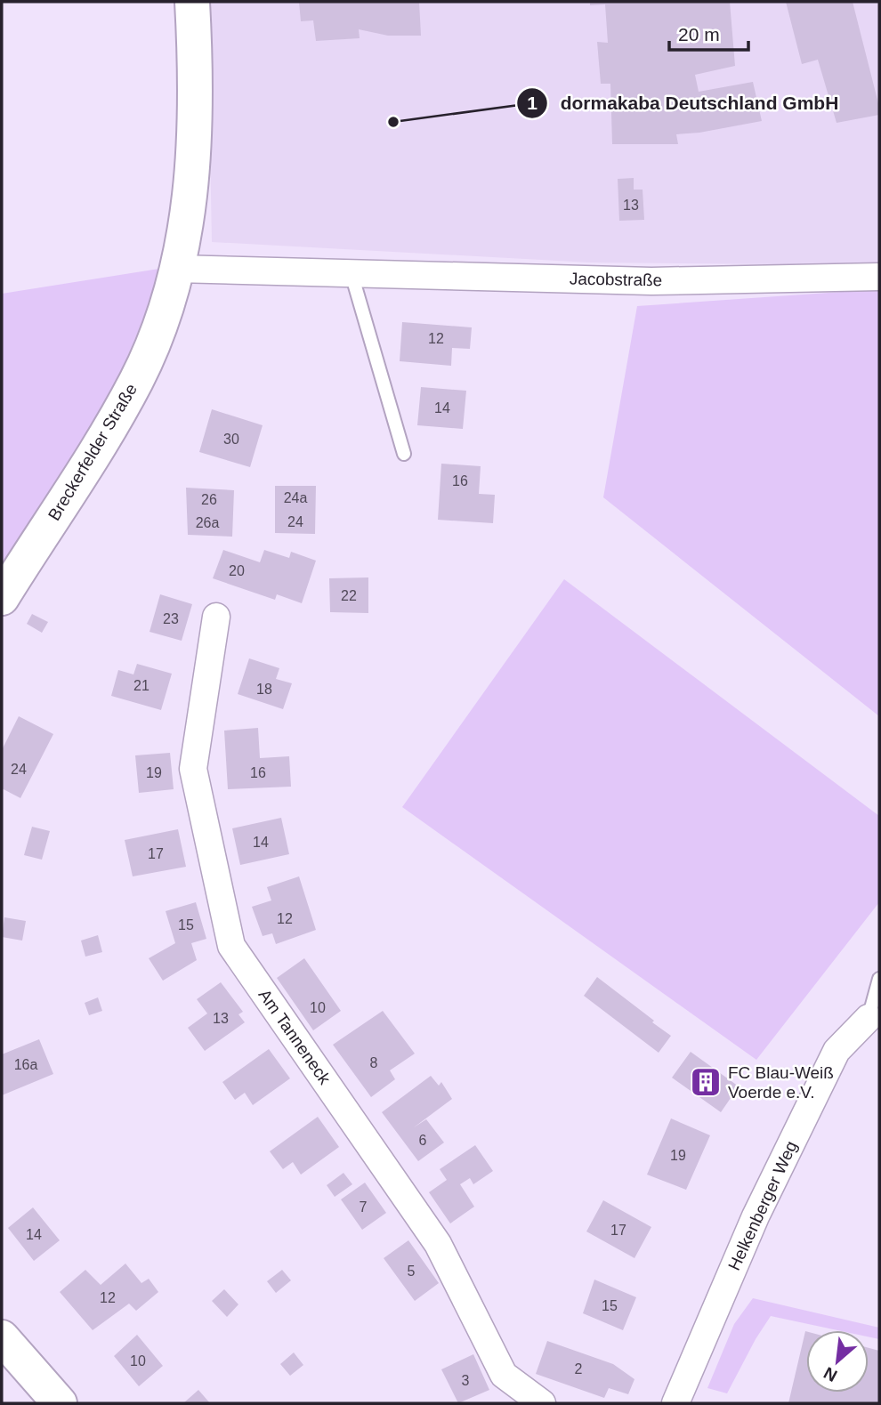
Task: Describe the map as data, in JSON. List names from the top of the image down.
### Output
{
  "streets": {
    "main road": ["Breckerfelder Straße"],
    "street": ["Jacobstraße", "Am Tanneneck", "Helkenberger Weg"]
  },
  "crossings": [
    ["Jacobstraße", "Breckerfelder Straße"]
  ],
  "places": {
    "other": ["dormakaba Deutschland GmbH"],
    "building": ["FC Blau-Weiß Voerde e.V."]
  },
  "house_numbers": [
    "13",
    "12",
    "14",
    "30",
    "16",
    "24a",
    "26",
    "24",
    "26a",
    "20",
    "22",
    "23",
    "21",
    "18",
    "24",
    "19",
    "16",
    "14",
    "17",
    "12",
    "15",
    "10",
    "13",
    "8",
    "16a",
    "6",
    "19",
    "7",
    "17",
    "14",
    "5",
    "12",
    "15",
    "10",
    "2",
    "3"
  ],
  "scale_bar": "20 m",
  "north": "bottom left"
}
